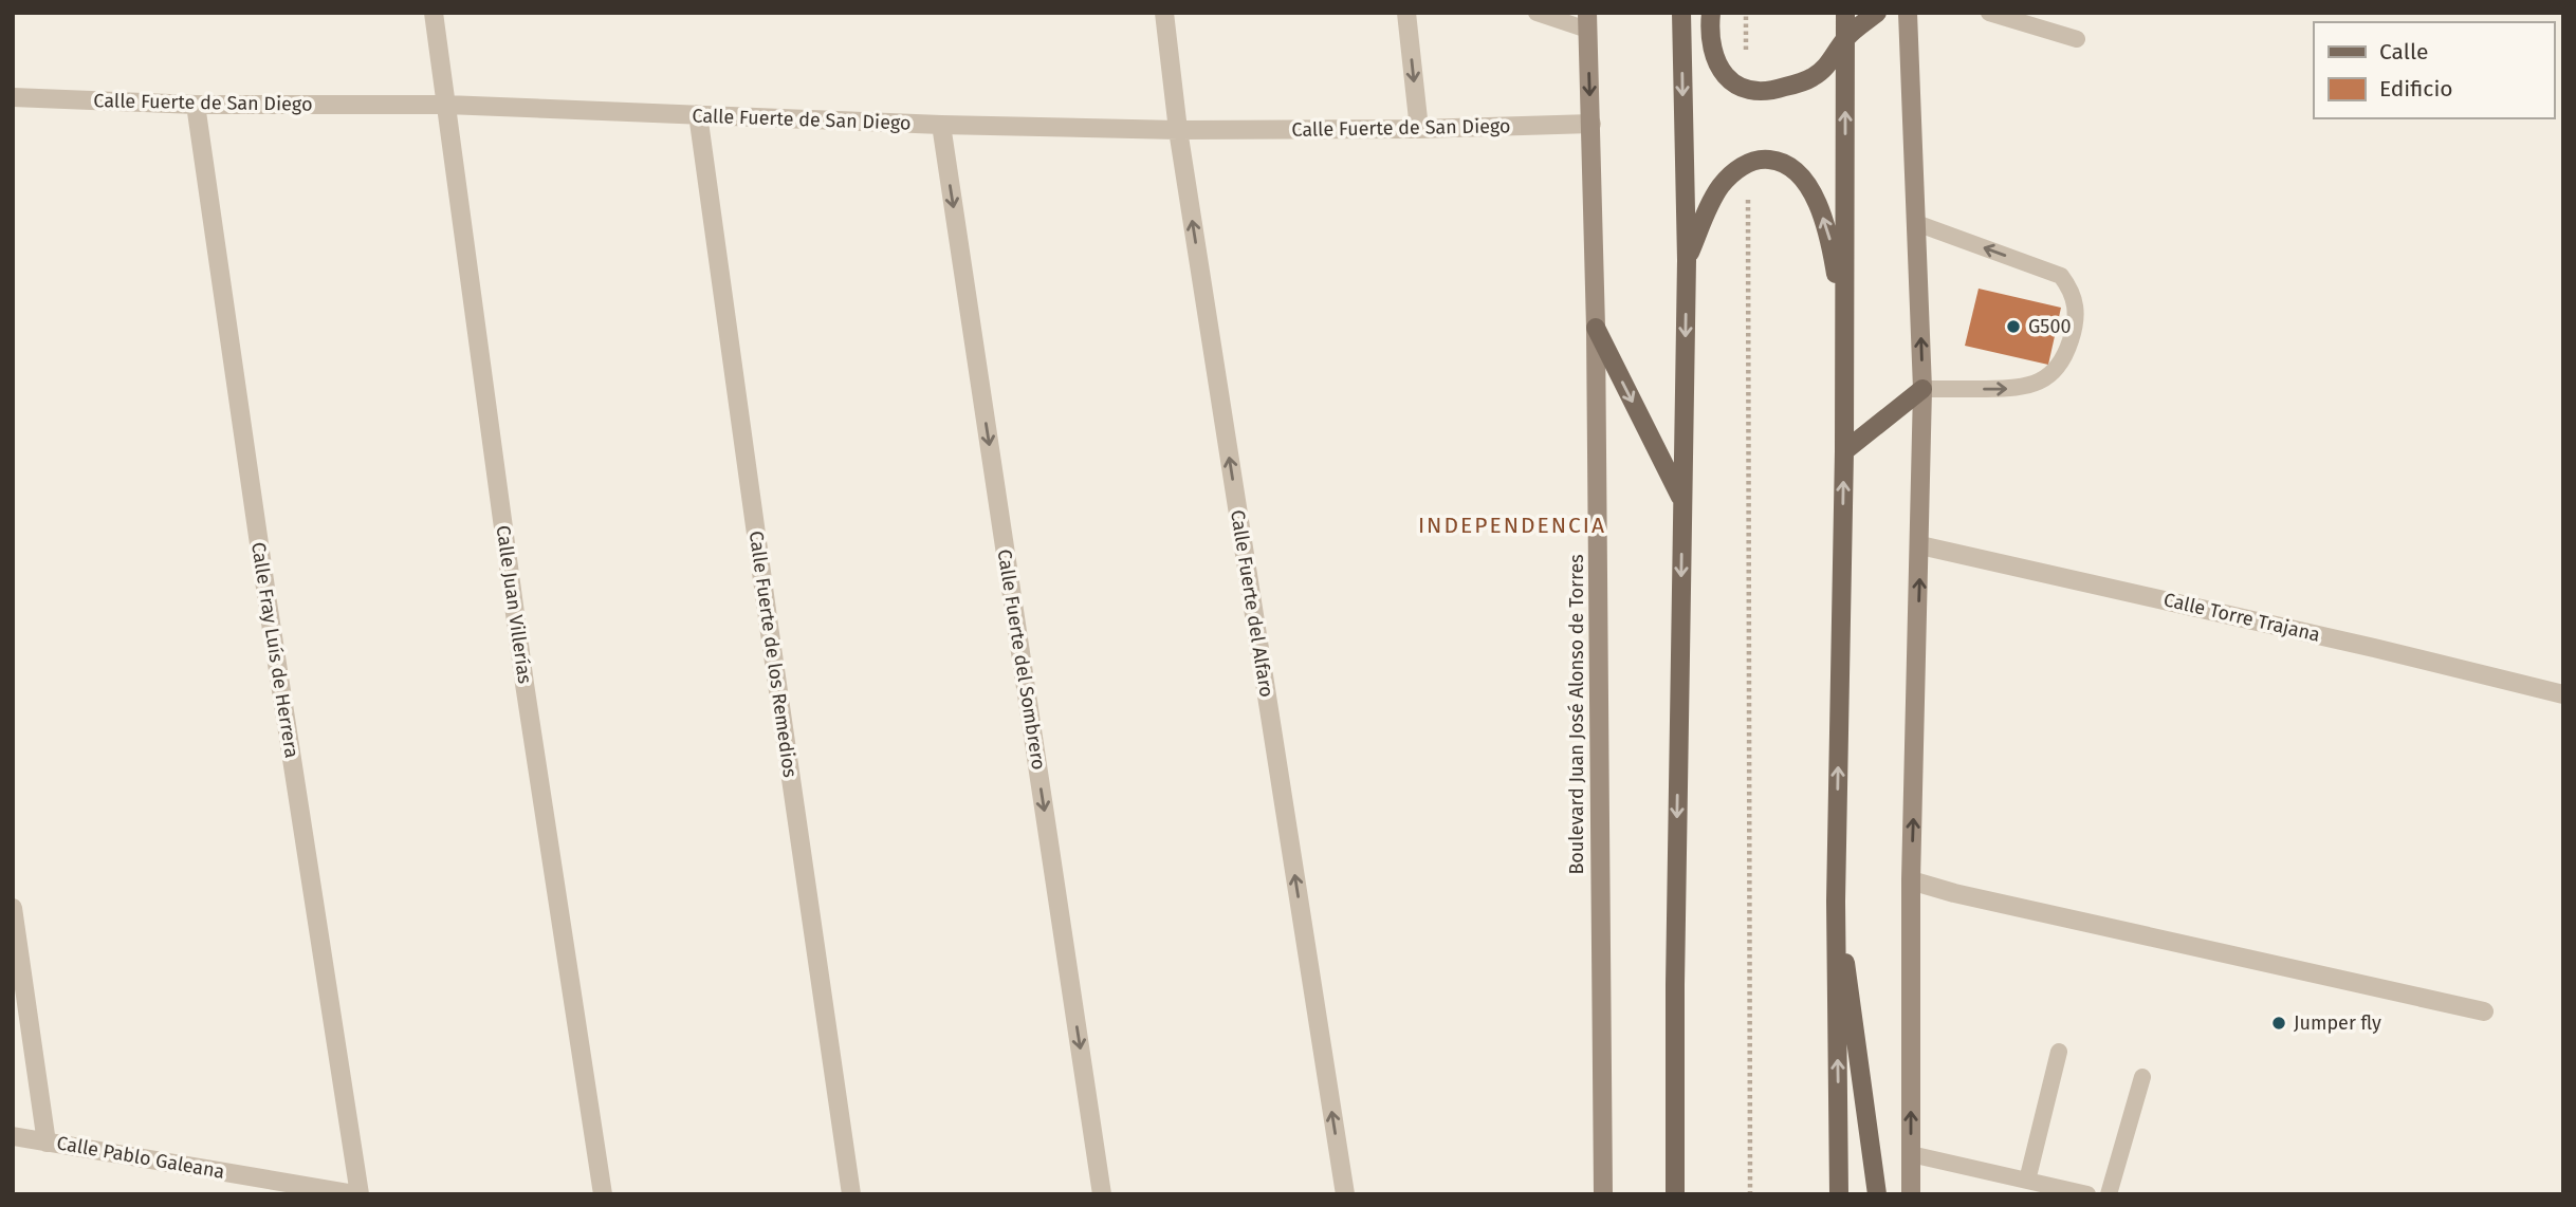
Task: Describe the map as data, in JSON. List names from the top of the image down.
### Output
{
  "streets": {
    "street": [
      "Calle Fuerte de San Diego",
      "Calle Fuerte del Alfaro",
      "Calle Juan Villerías",
      "Calle Torre Trajana",
      "Calle Fray Luís de Herrera",
      "Calle Fuerte de los Remedios",
      "Calle Fuerte del Sombrero",
      "Boulevard Juan José Alonso de Torres",
      "Calle Pablo Galeana"
    ]
  },
  "crossings": [
    ["Calle Fuerte de San Diego", "Calle Fuerte del Alfaro"],
    ["Calle Fuerte de San Diego", "Calle Juan Villerías"],
    ["Calle Fuerte de San Diego", "Calle Fray Luís de Herrera"],
    ["Calle Fuerte de San Diego", "Calle Fuerte de los Remedios"],
    ["Calle Fuerte de San Diego", "Calle Fuerte del Sombrero"],
    ["Calle Fuerte de San Diego", "Boulevard Juan José Alonso de Torres"],
    ["Calle Fray Luís de Herrera", "Calle Pablo Galeana"]
  ],
  "one_way": ["Calle Fuerte del Alfaro", "Calle Fuerte del Sombrero"],
  "districts": ["INDEPENDENCIA"],
  "places": ["G500", "Jumper fly"],
  "legend": ["Calle", "Edificio"]
}
